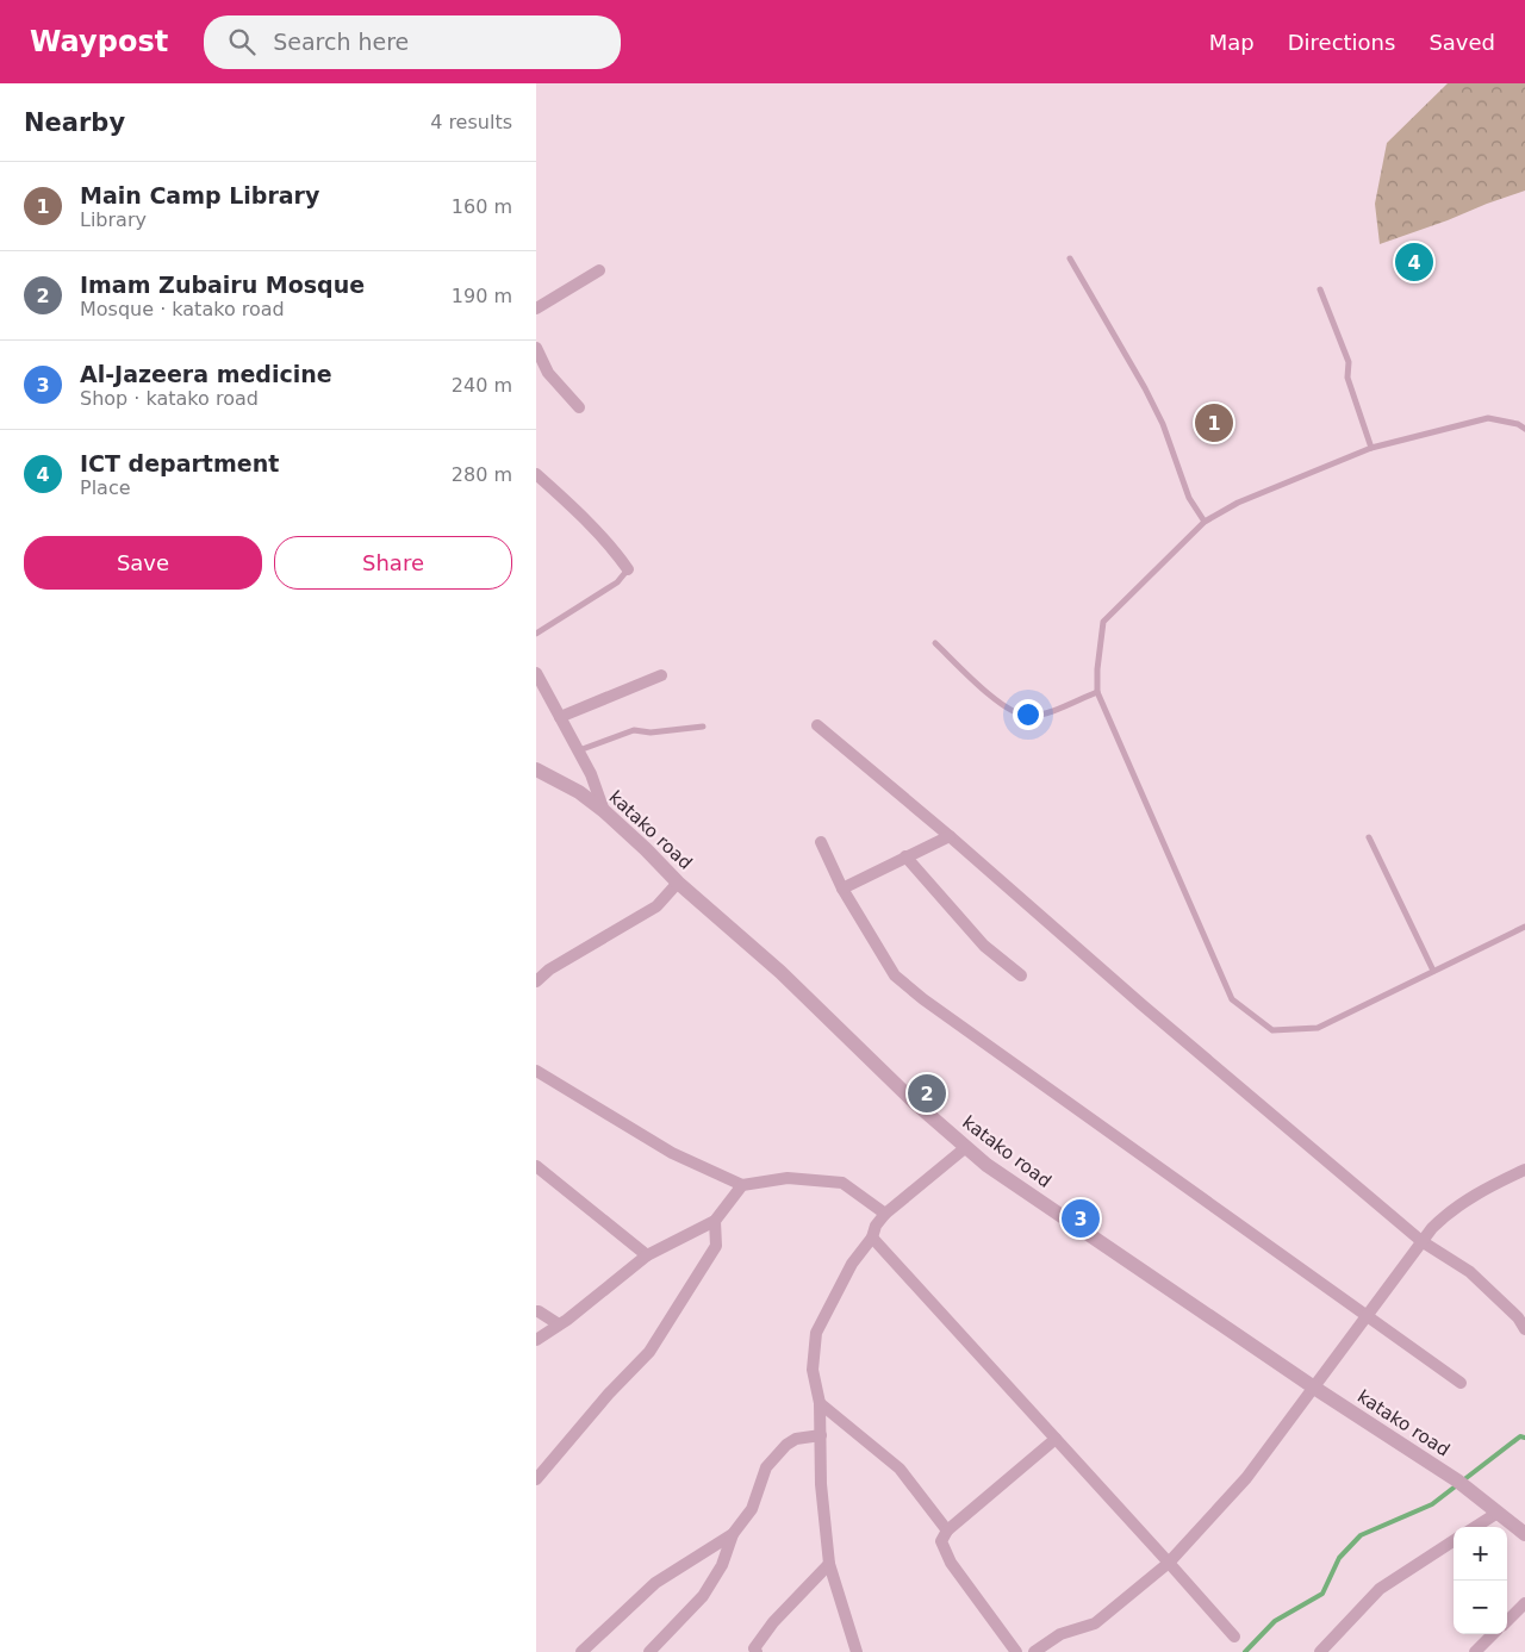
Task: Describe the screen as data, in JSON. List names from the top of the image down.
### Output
{
  "streets": {
    "street": ["katako road"]
  },
  "page": {
    "header": "Waypost",
    "search": "Search here",
    "nav": ["Map", "Directions", "Saved"],
    "heading": ["Nearby", "4 results"],
    "list": [
      {
        "mark": "1",
        "name": "Main Camp Library",
        "note": "Library",
        "value": "160 m"
      },
      {
        "mark": "2",
        "name": "Imam Zubairu Mosque",
        "note": "Mosque · katako road",
        "value": "190 m"
      },
      {
        "mark": "3",
        "name": "Al-Jazeera medicine",
        "note": "Shop · katako road",
        "value": "240 m"
      },
      {
        "mark": "4",
        "name": "ICT department",
        "note": "Place",
        "value": "280 m"
      }
    ],
    "pins": [
      "4",
      "1",
      "2",
      "3"
    ],
    "buttons": ["Save", "Share"],
    "map_buttons": ["+", "−"]
  }
}
